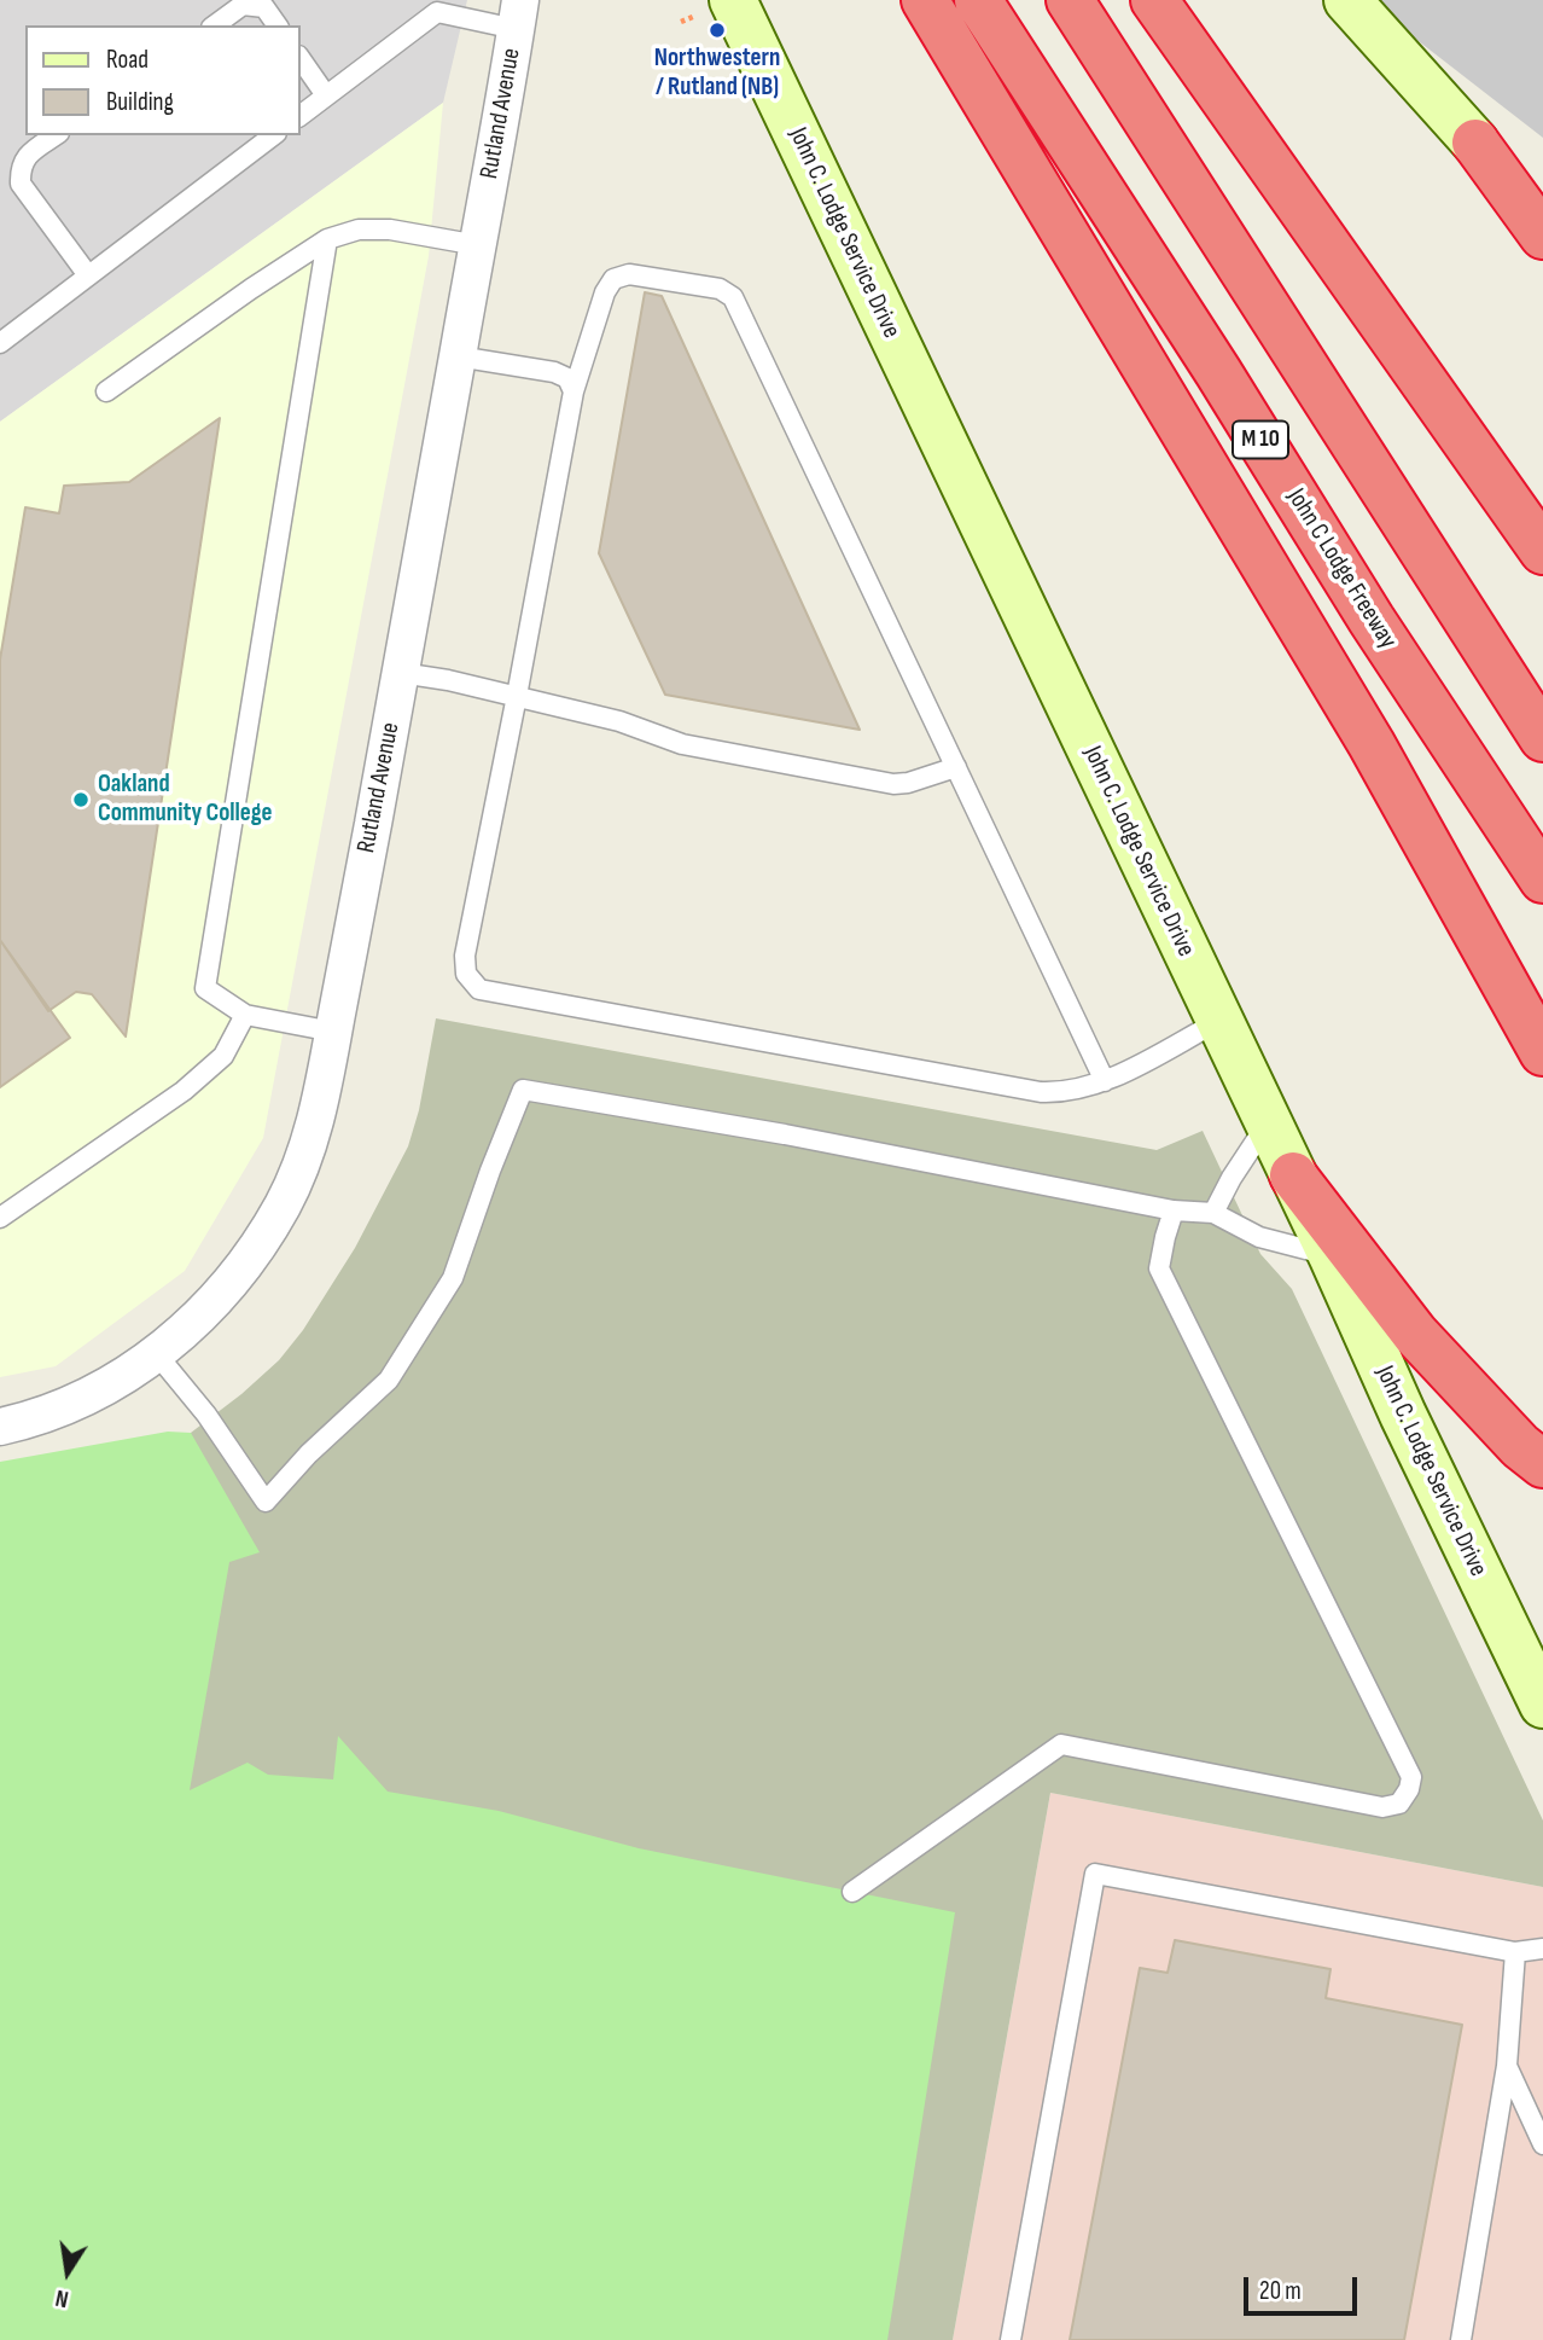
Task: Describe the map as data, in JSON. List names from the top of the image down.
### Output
{
  "streets": {
    "highway": ["M 10", "John C Lodge Freeway"],
    "main road": ["John C. Lodge Service Drive"],
    "street": ["Rutland Avenue"]
  },
  "places": ["Northwestern / Rutland (NB)", "Oakland Community College"],
  "legend": ["Road", "Building"],
  "scale_bar": "20 m",
  "north": "bottom"
}
